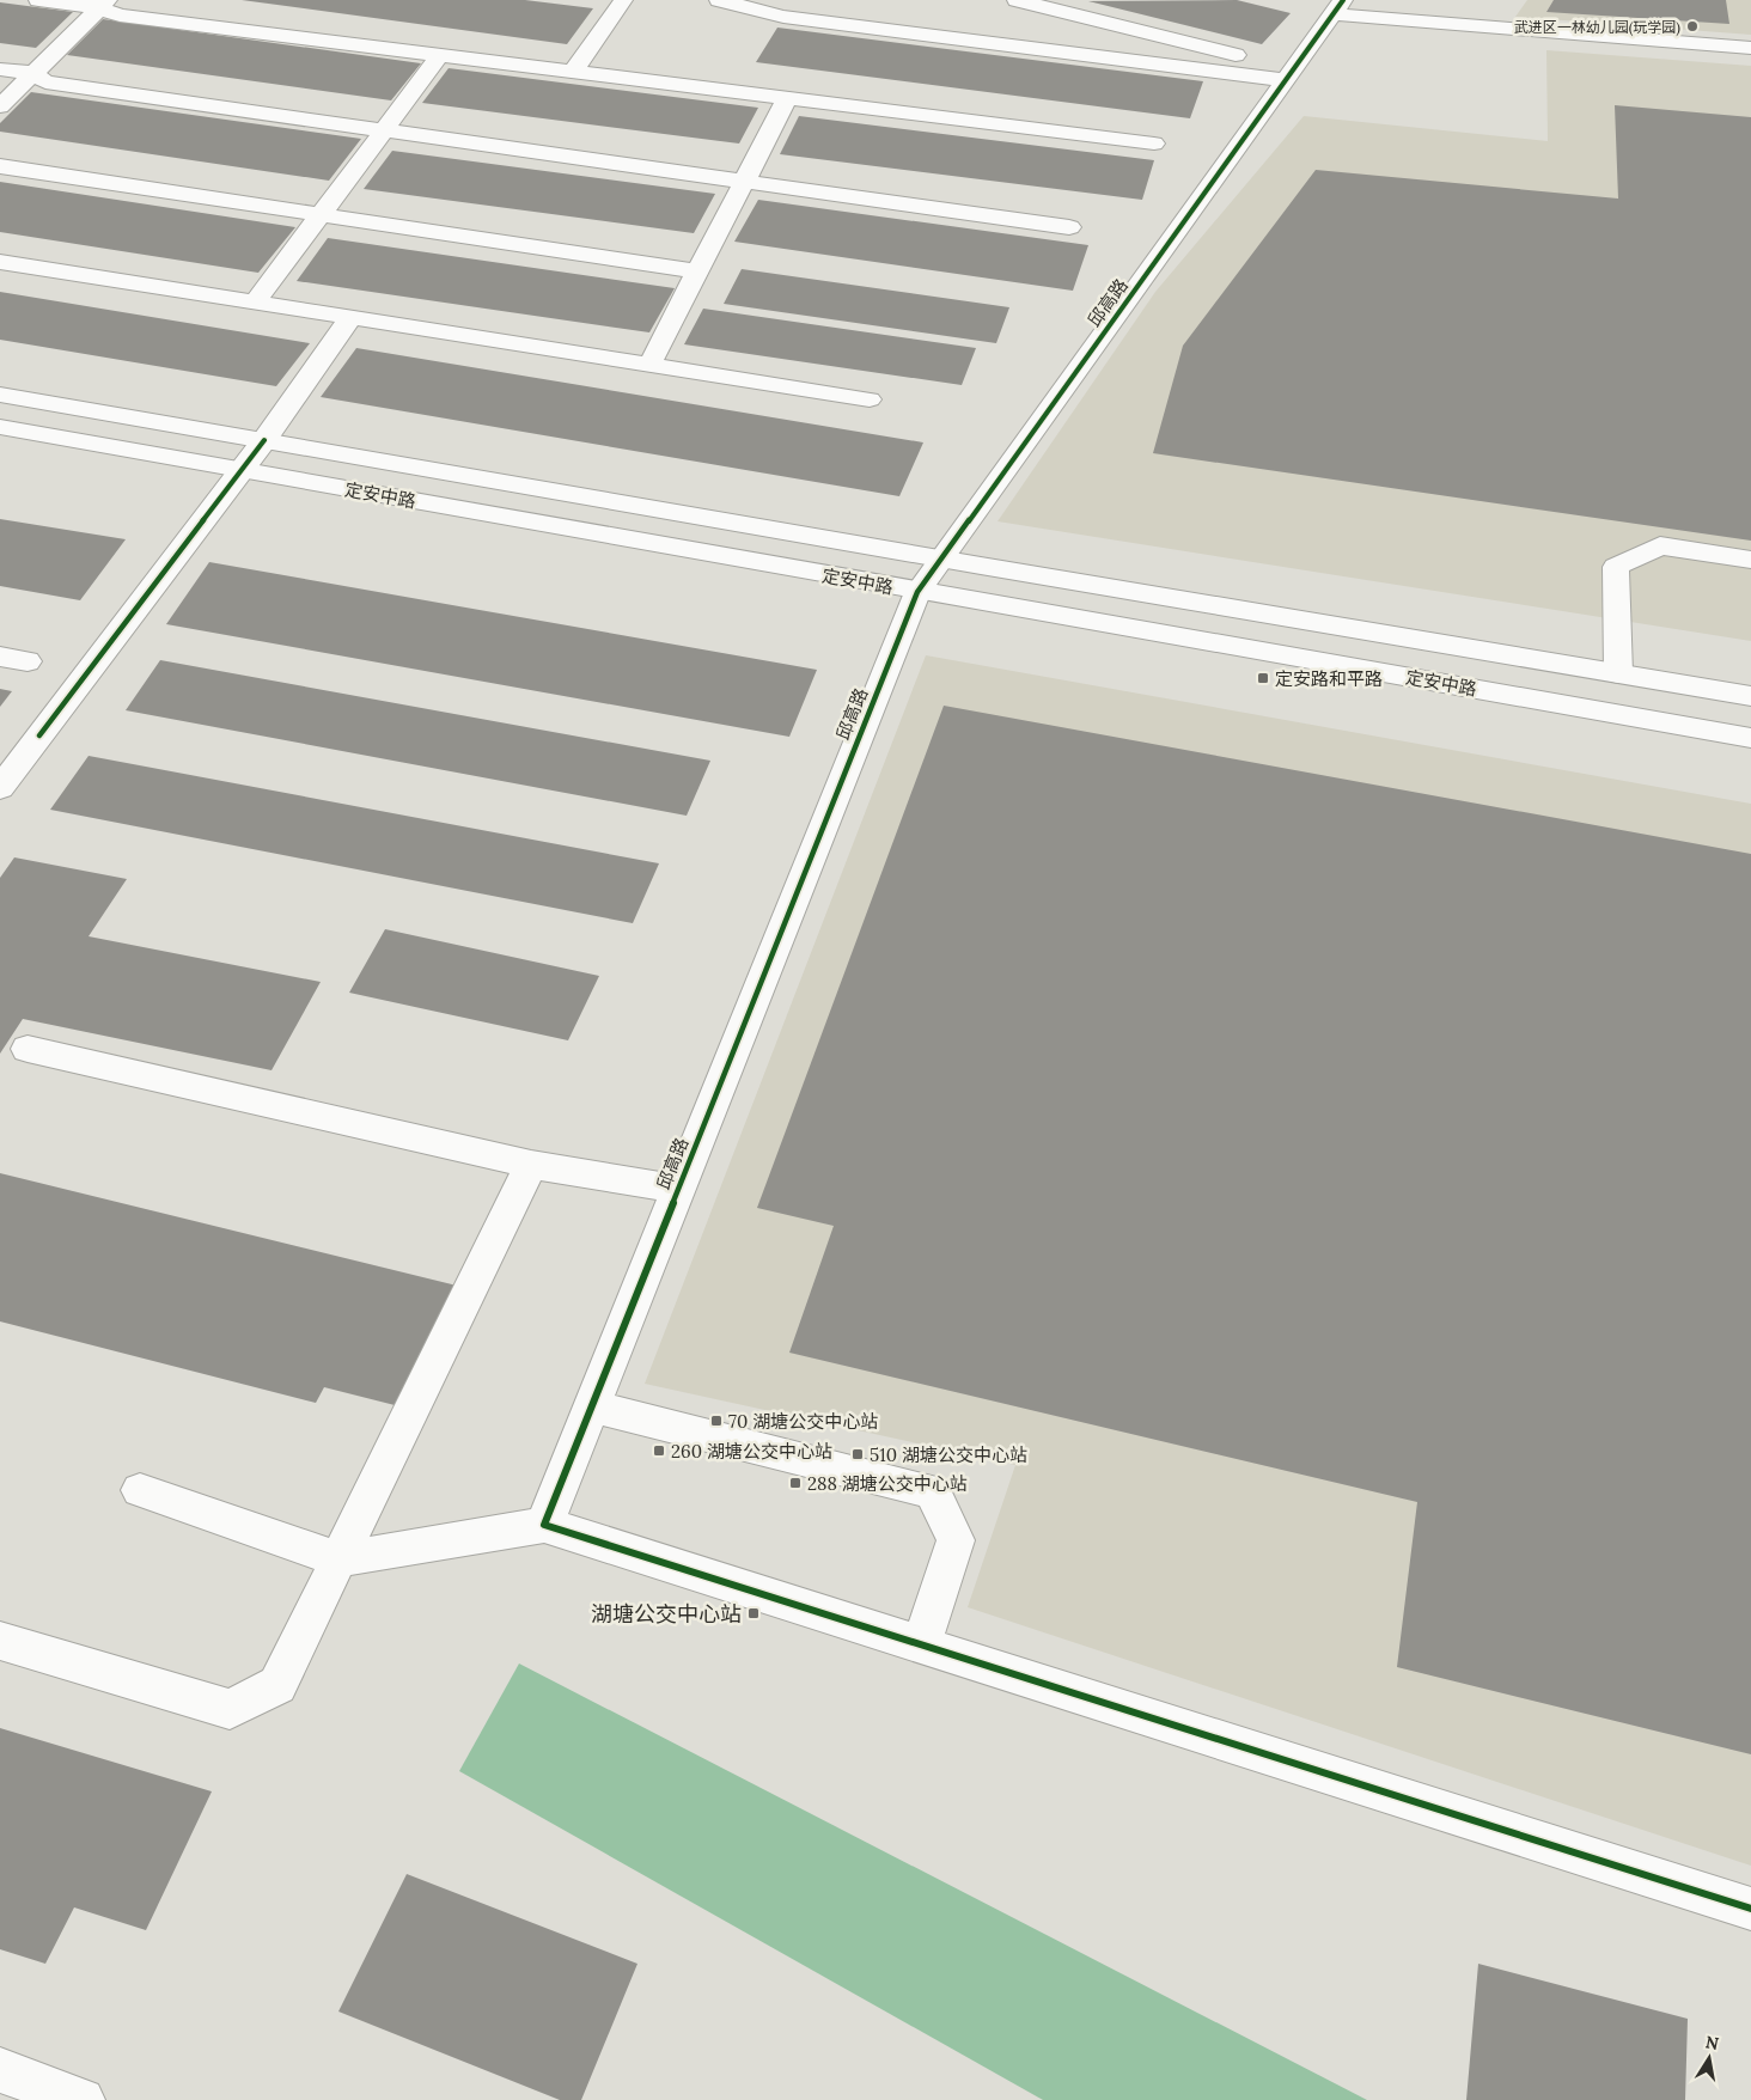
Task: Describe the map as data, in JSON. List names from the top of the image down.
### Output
{
  "streets": {
    "street": ["邱高路", "定安中路"]
  },
  "crossings": [
    ["邱高路", "定安中路"]
  ],
  "places": {
    "other": ["武进区一林幼儿园(玩学园)"],
    "transit": [
      "定安路和平路",
      "70 湖塘公交中心站",
      "260 湖塘公交中心站",
      "510 湖塘公交中心站",
      "288 湖塘公交中心站",
      "湖塘公交中心站"
    ]
  },
  "north": "top"
}
